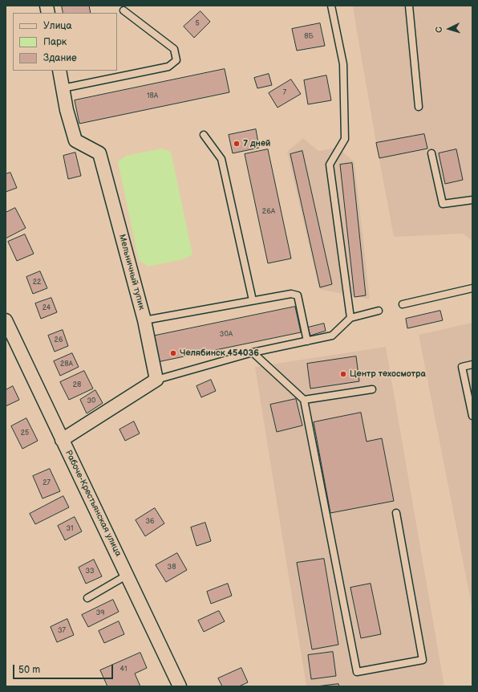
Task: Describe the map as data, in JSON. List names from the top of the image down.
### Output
{
  "streets": {
    "street": ["Мельничный тупик", "Рабоче-Крестьянская улица"]
  },
  "places": ["7 дней", "Челябинск 454036", "Центр техосмотра"],
  "house_numbers": [
    "5",
    "8Б",
    "7",
    "18А",
    "26А",
    "22",
    "24",
    "30А",
    "26",
    "28А",
    "28",
    "30",
    "25",
    "27",
    "36",
    "31",
    "38",
    "33",
    "39",
    "37",
    "41"
  ],
  "legend": ["Улица", "Парк", "Здание"],
  "scale_bar": "50 m",
  "north": "left"
}
